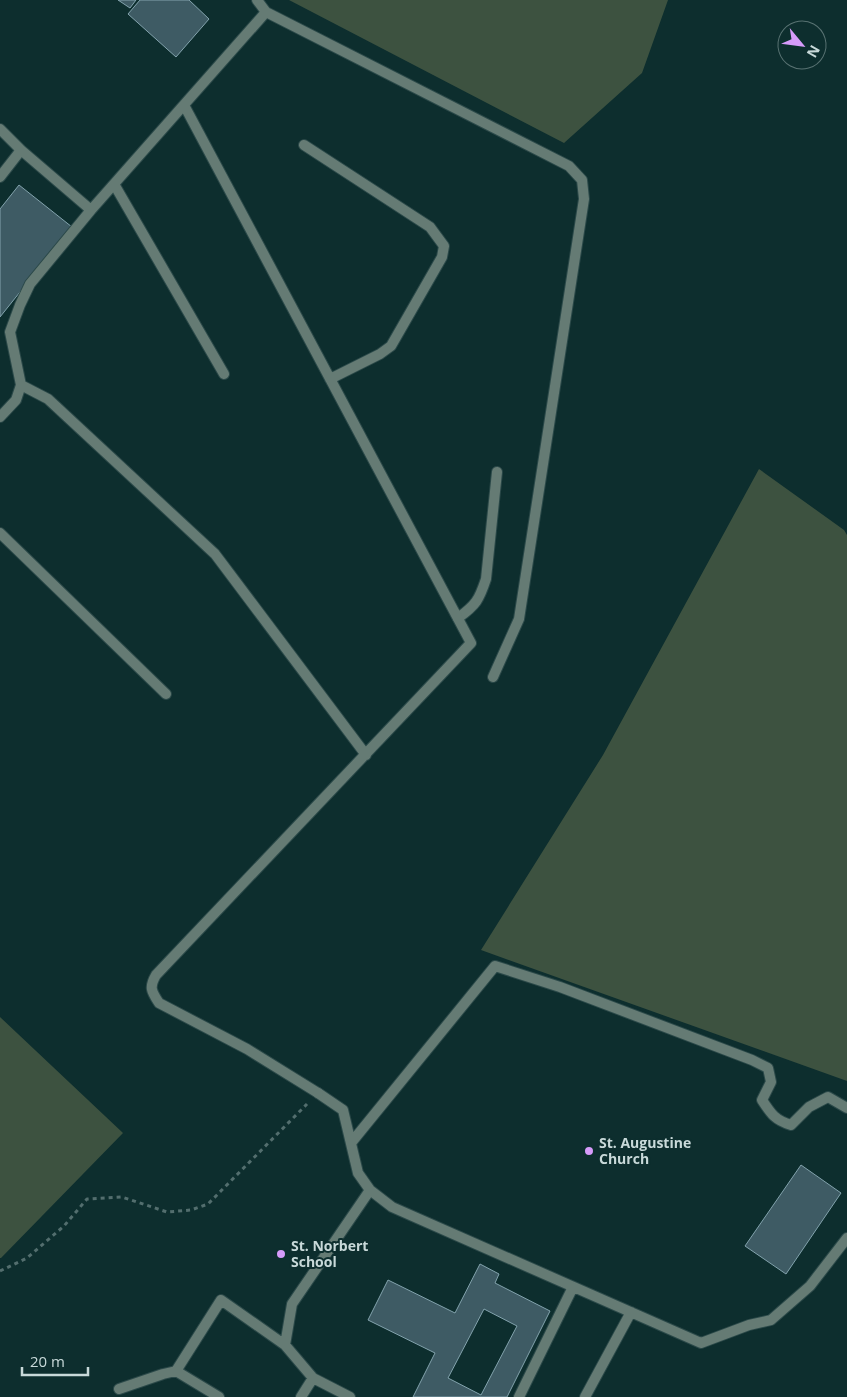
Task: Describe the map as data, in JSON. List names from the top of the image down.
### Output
{
  "places": ["St. Augustine Church", "St. Norbert School"],
  "scale_bar": "20 m",
  "north": "bottom right"
}
